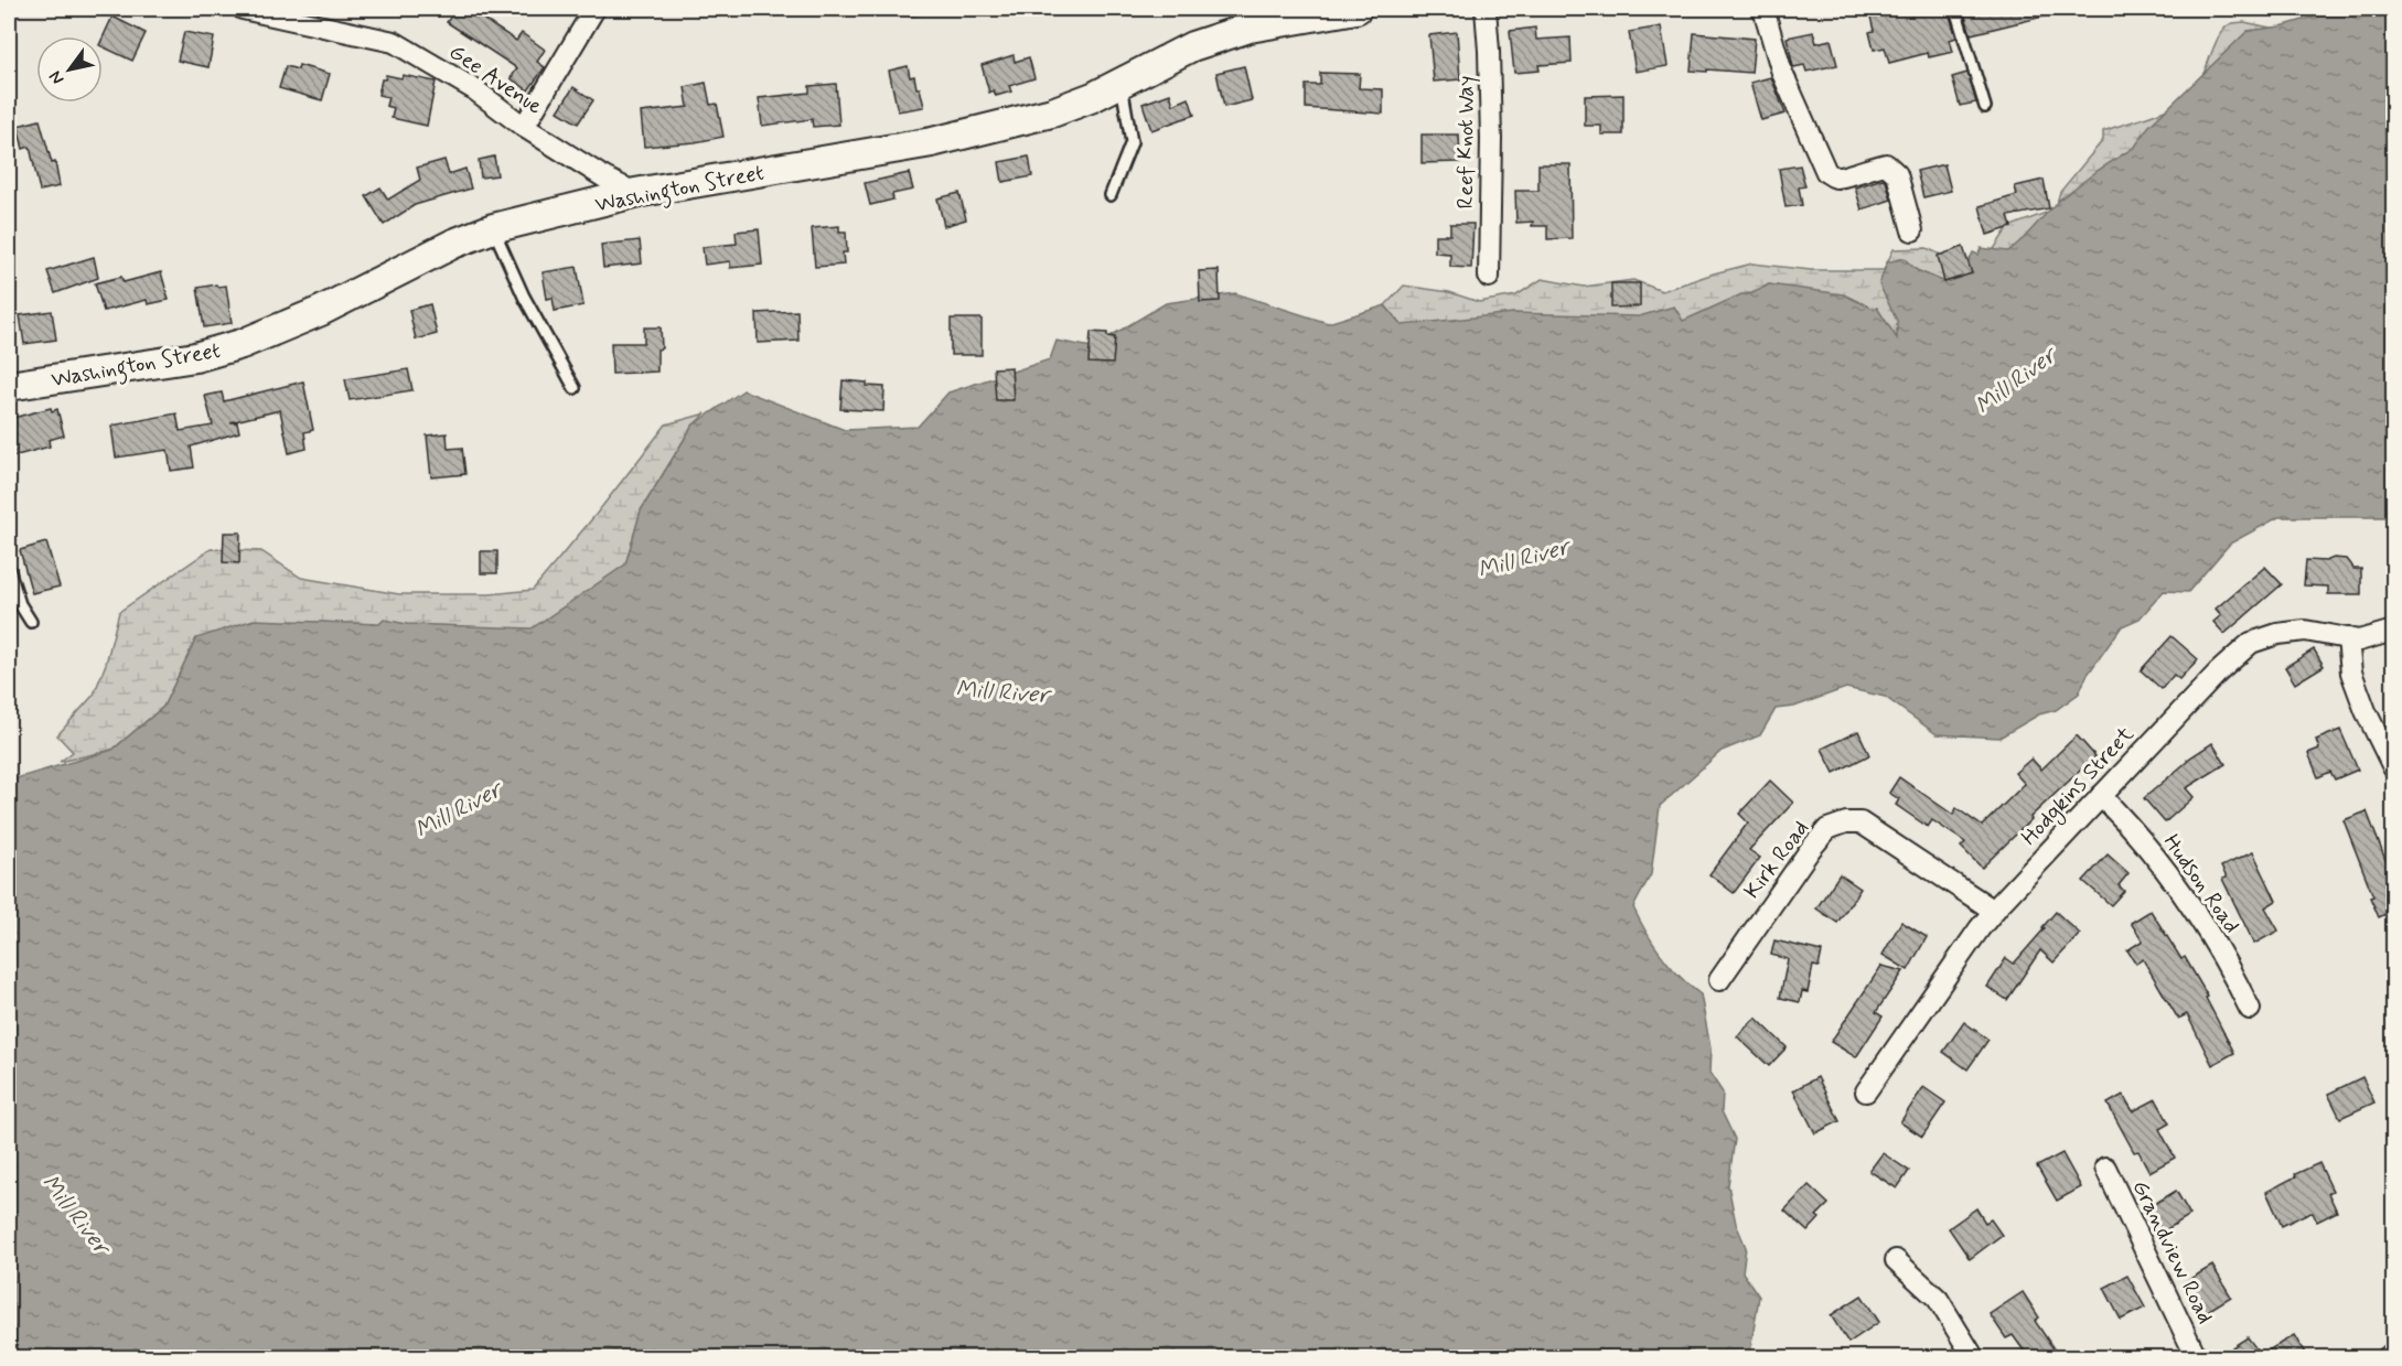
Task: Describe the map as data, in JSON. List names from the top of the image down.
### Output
{
  "streets": {
    "main road": ["Washington Street"],
    "street": [
      "Gee Avenue",
      "Reef Knot Way",
      "Hodgkins Street",
      "Kirk Road",
      "Hudson Road",
      "Grandview Road"
    ]
  },
  "crossings": [
    ["Gee Avenue", "Washington Street"],
    ["Hodgkins Street", "Kirk Road"],
    ["Hodgkins Street", "Hudson Road"]
  ],
  "water": ["Mill River"],
  "north": "bottom left"
}
